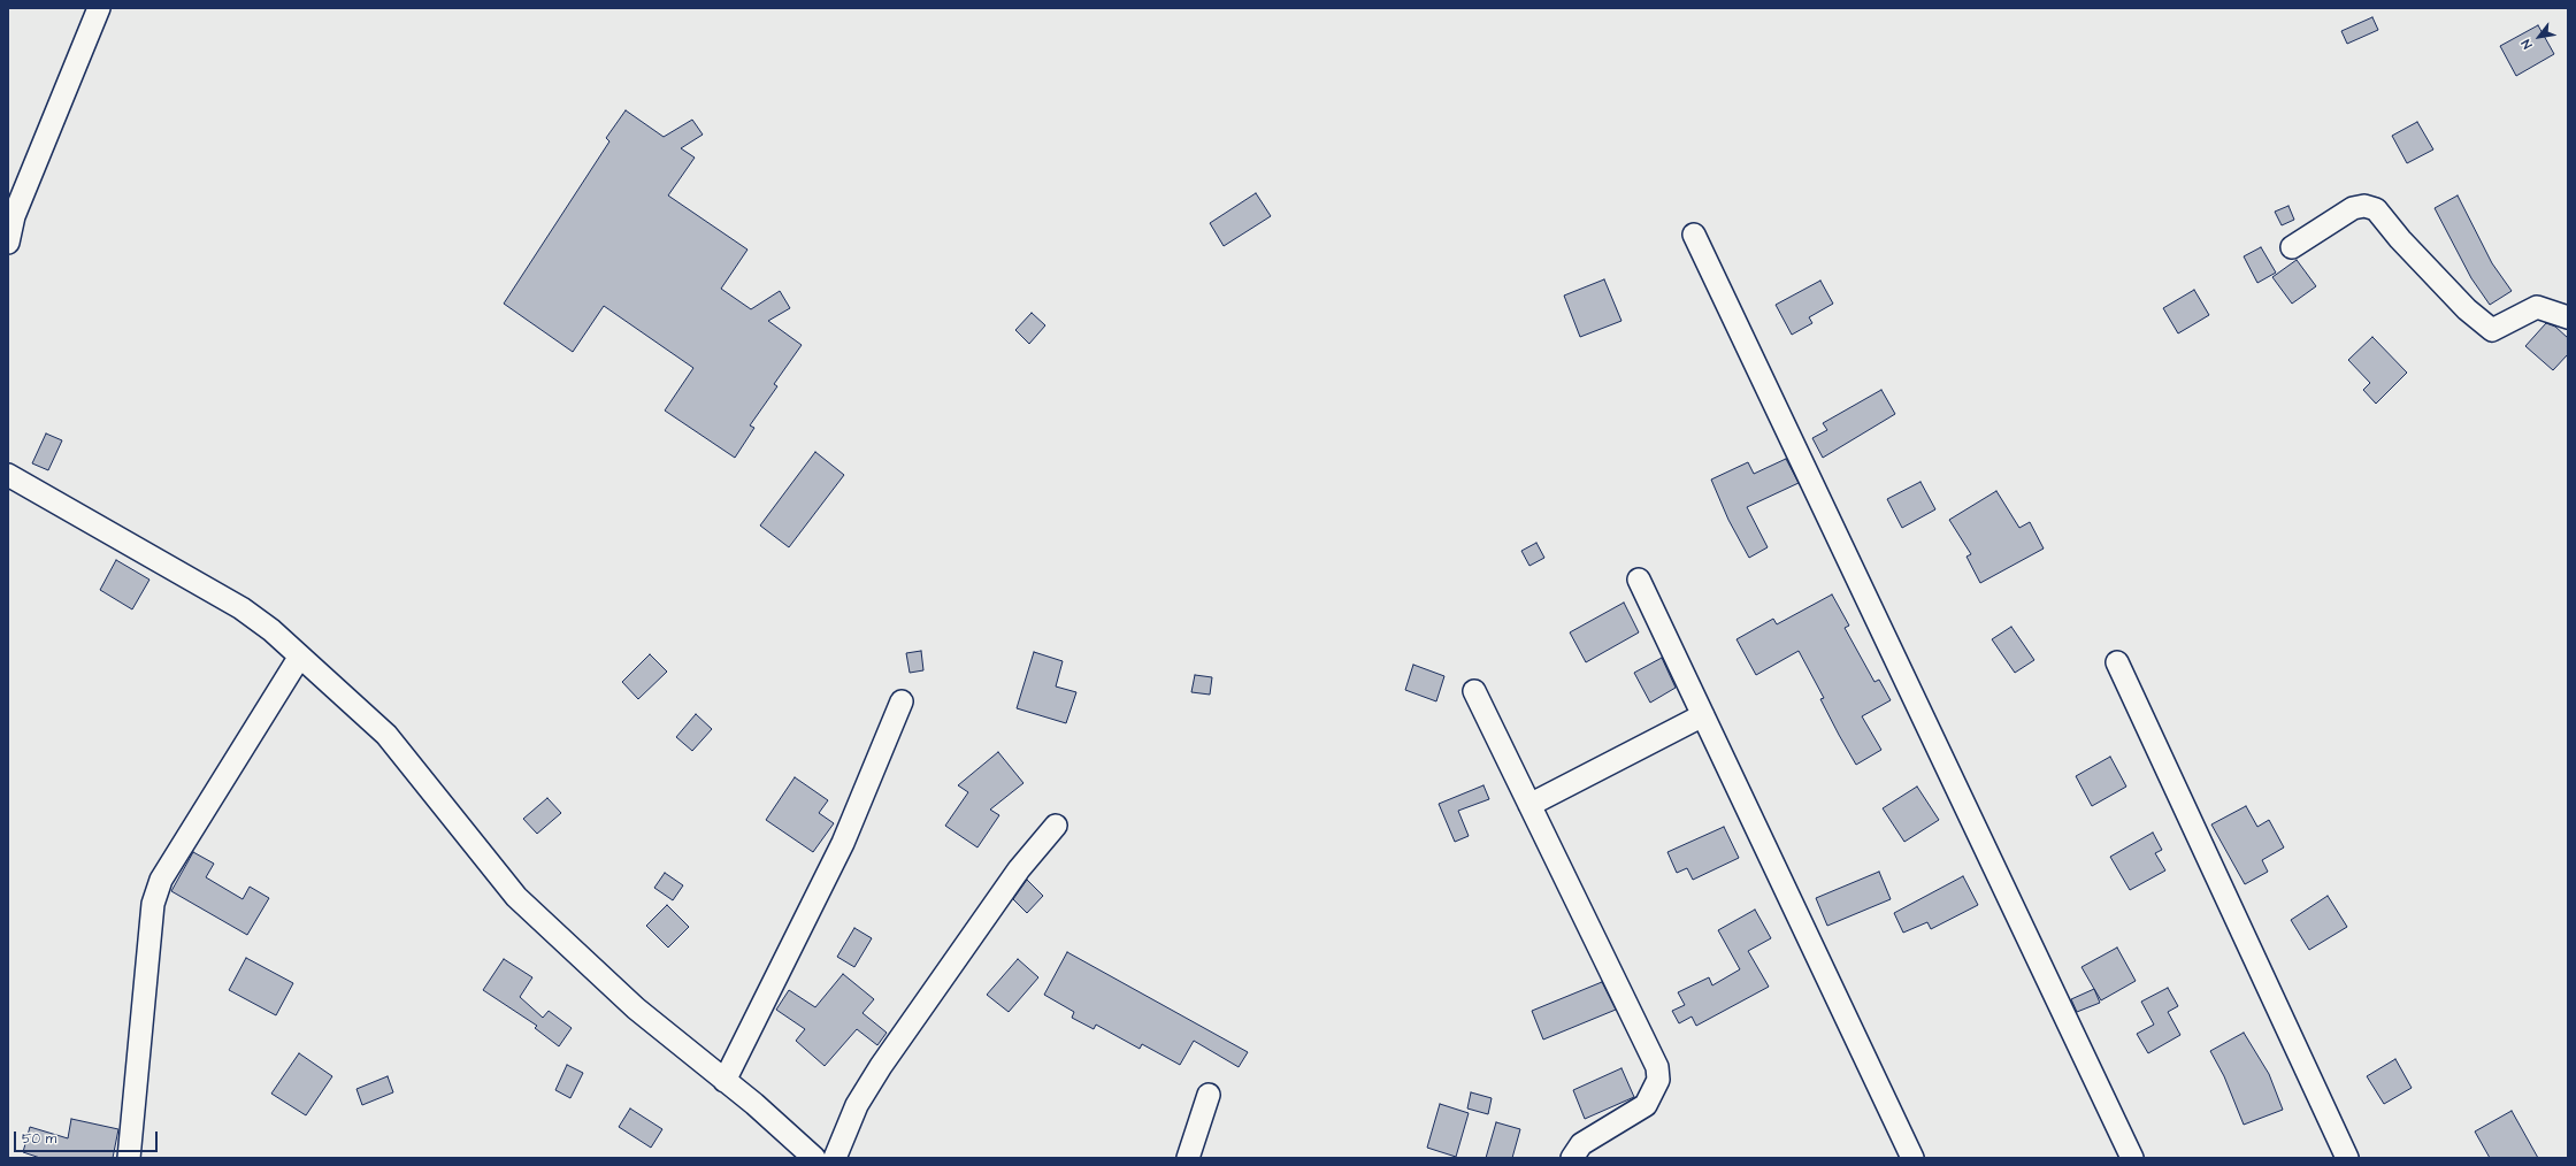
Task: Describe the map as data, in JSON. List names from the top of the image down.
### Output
{
  "scale_bar": "50 m",
  "north": "bottom left"
}
